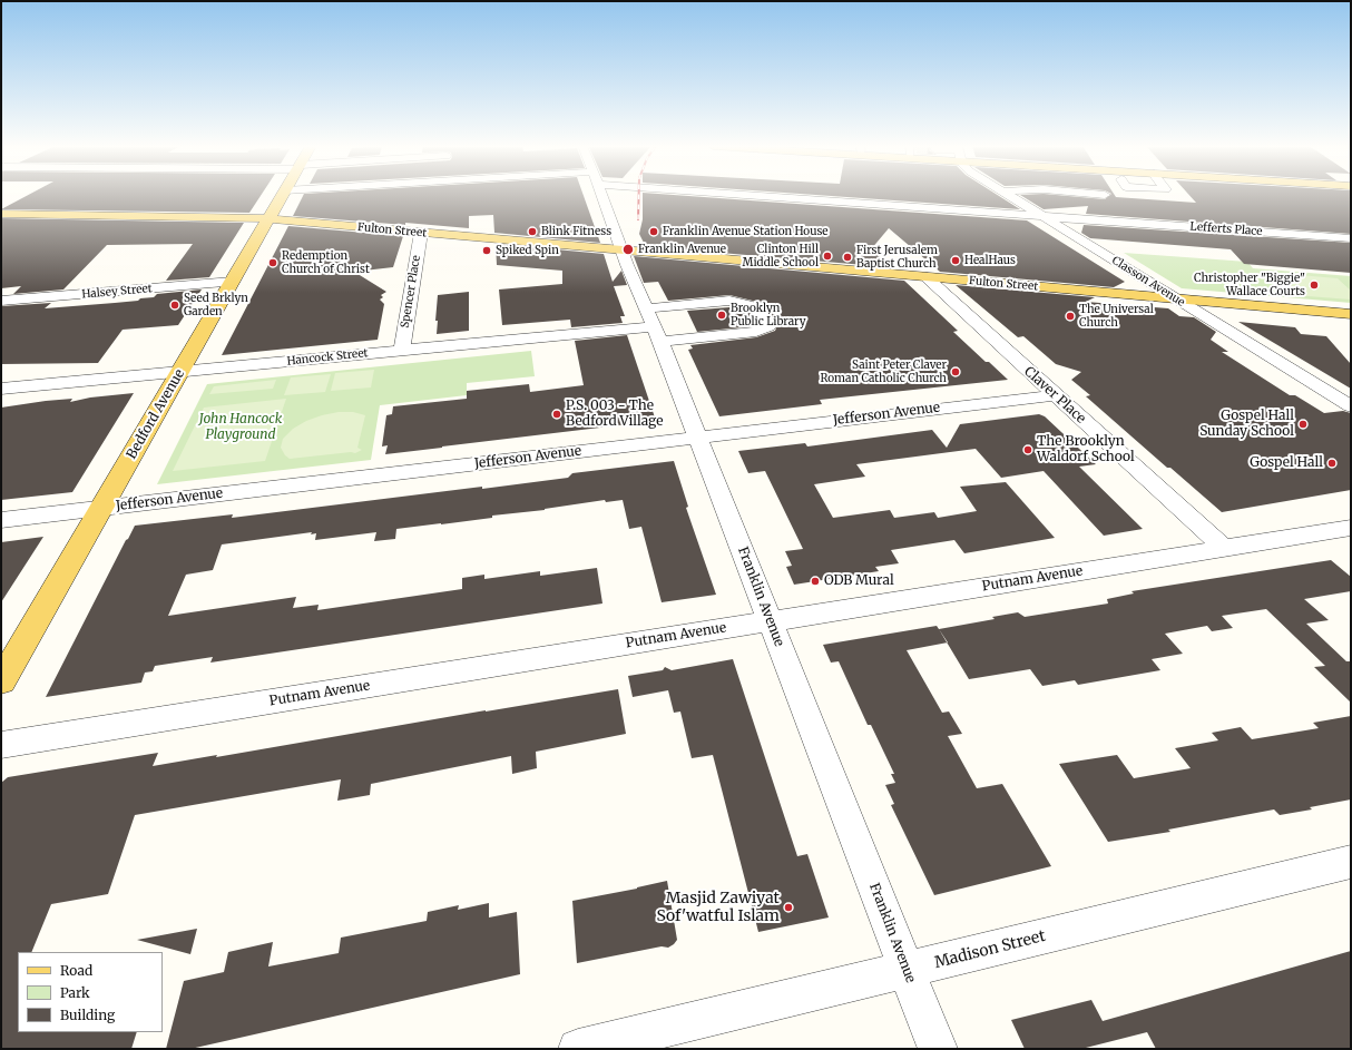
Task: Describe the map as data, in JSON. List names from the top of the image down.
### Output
{
  "streets": {
    "main road": ["Fulton Street", "Bedford Avenue"],
    "street": [
      "Lefferts Place",
      "Classon Avenue",
      "Halsey Street",
      "Spencer Place",
      "Hancock Street",
      "Claver Place",
      "Jefferson Avenue",
      "Putnam Avenue",
      "Franklin Avenue",
      "Madison Street"
    ]
  },
  "crossings": [
    ["Lefferts Place", "Classon Avenue"],
    ["Fulton Street", "Classon Avenue"],
    ["Fulton Street", "Spencer Place"],
    ["Fulton Street", "Claver Place"],
    ["Fulton Street", "Bedford Avenue"],
    ["Fulton Street", "Franklin Avenue"],
    ["Halsey Street", "Bedford Avenue"],
    ["Spencer Place", "Hancock Street"],
    ["Hancock Street", "Bedford Avenue"],
    ["Hancock Street", "Franklin Avenue"],
    ["Claver Place", "Jefferson Avenue"],
    ["Claver Place", "Putnam Avenue"],
    ["Bedford Avenue", "Jefferson Avenue"],
    ["Jefferson Avenue", "Franklin Avenue"],
    ["Putnam Avenue", "Franklin Avenue"],
    ["Franklin Avenue", "Madison Street"]
  ],
  "parks": ["John Hancock Playground"],
  "places": [
    "Blink Fitness",
    "Franklin Avenue Station House",
    "Franklin Avenue",
    "Spiked Spin",
    "Clinton Hill Middle School",
    "First Jerusalem Baptist Church",
    "HealHaus",
    "Redemption Church of Christ",
    "Christopher \"Biggie\" Wallace Courts",
    "Seed Brklyn Garden",
    "Brooklyn Public Library",
    "The Universal Church",
    "Saint Peter Claver Roman Catholic Church",
    "P.S. 003 - The Bedford Village",
    "Gospel Hall Sunday School",
    "The Brooklyn Waldorf School",
    "Gospel Hall",
    "ODB Mural",
    "Masjid Zawiyat Sof'watful Islam"
  ],
  "legend": ["Road", "Park", "Building"]
}
